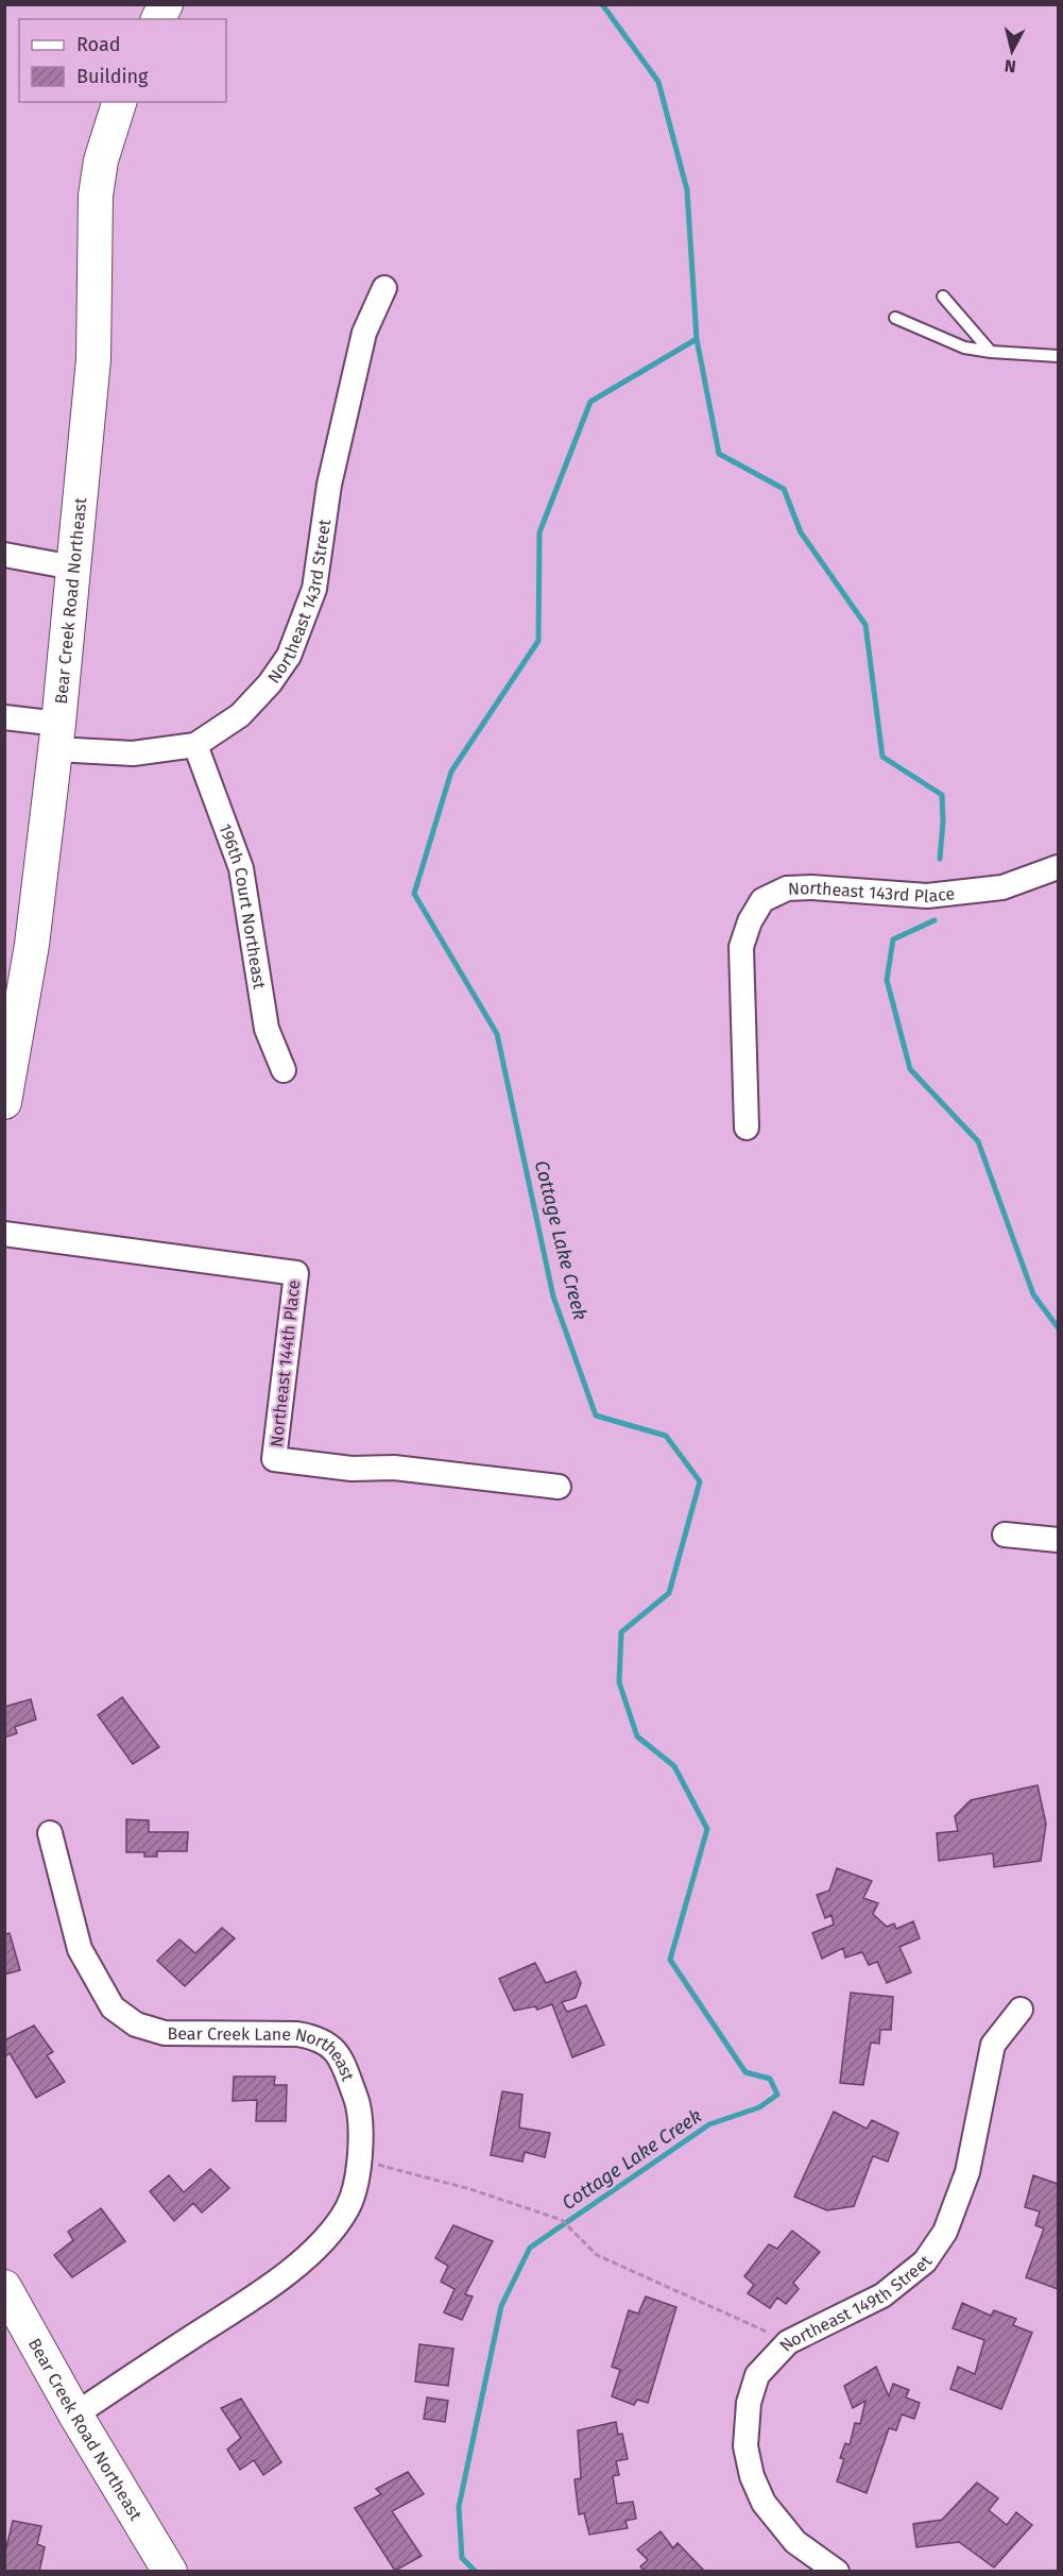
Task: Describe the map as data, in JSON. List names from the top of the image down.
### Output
{
  "streets": {
    "street": [
      "Northeast 143rd Street",
      "Bear Creek Road Northeast",
      "Northeast 143rd Place",
      "196th Court Northeast",
      "Northeast 144th Place",
      "Bear Creek Lane Northeast",
      "Northeast 149th Street"
    ]
  },
  "crossings": [
    ["Northeast 143rd Street", "Bear Creek Road Northeast"],
    ["Northeast 143rd Street", "196th Court Northeast"],
    ["Bear Creek Road Northeast", "Bear Creek Lane Northeast"]
  ],
  "water": ["Cottage Lake Creek"],
  "legend": ["Road", "Building"],
  "north": "bottom"
}
